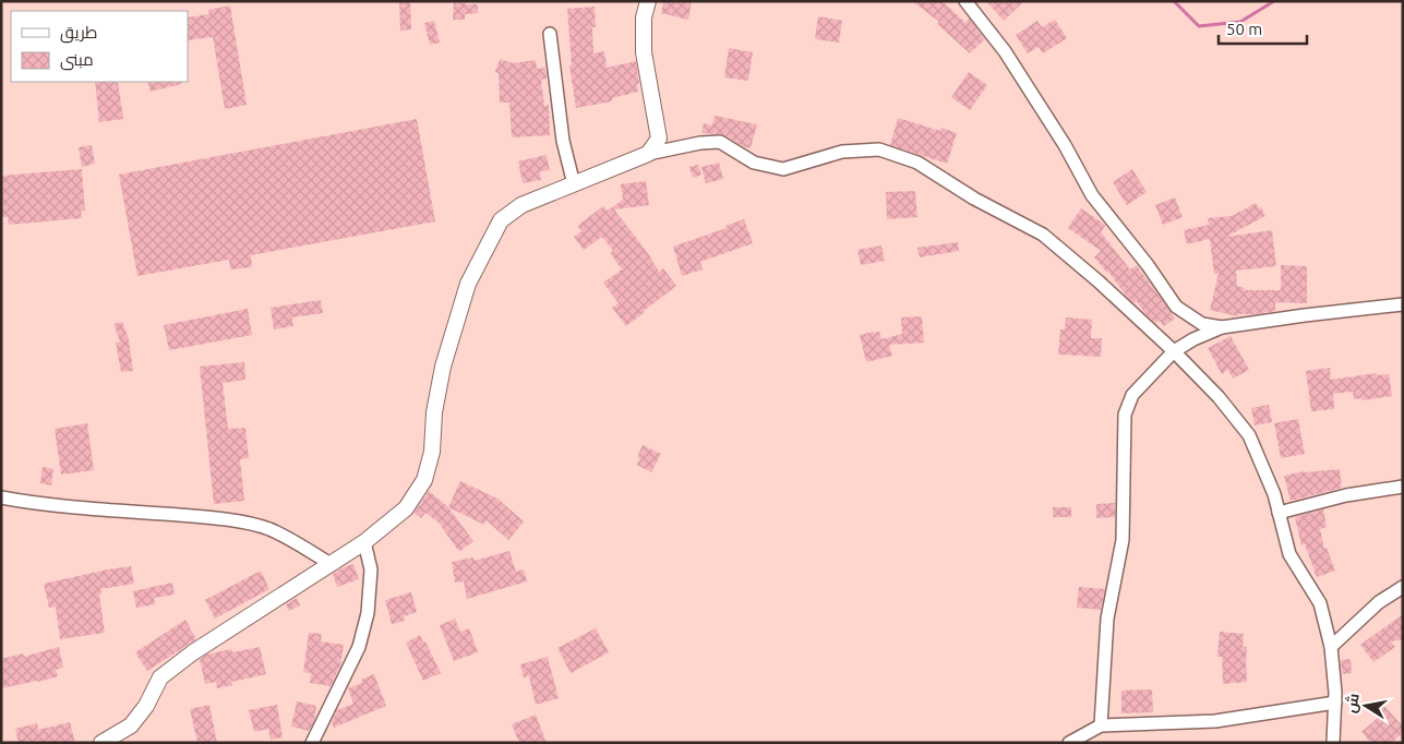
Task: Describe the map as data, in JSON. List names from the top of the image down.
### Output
{
  "legend": ["طريق", "مبنى"],
  "scale_bar": "50 m",
  "north": "left"
}
